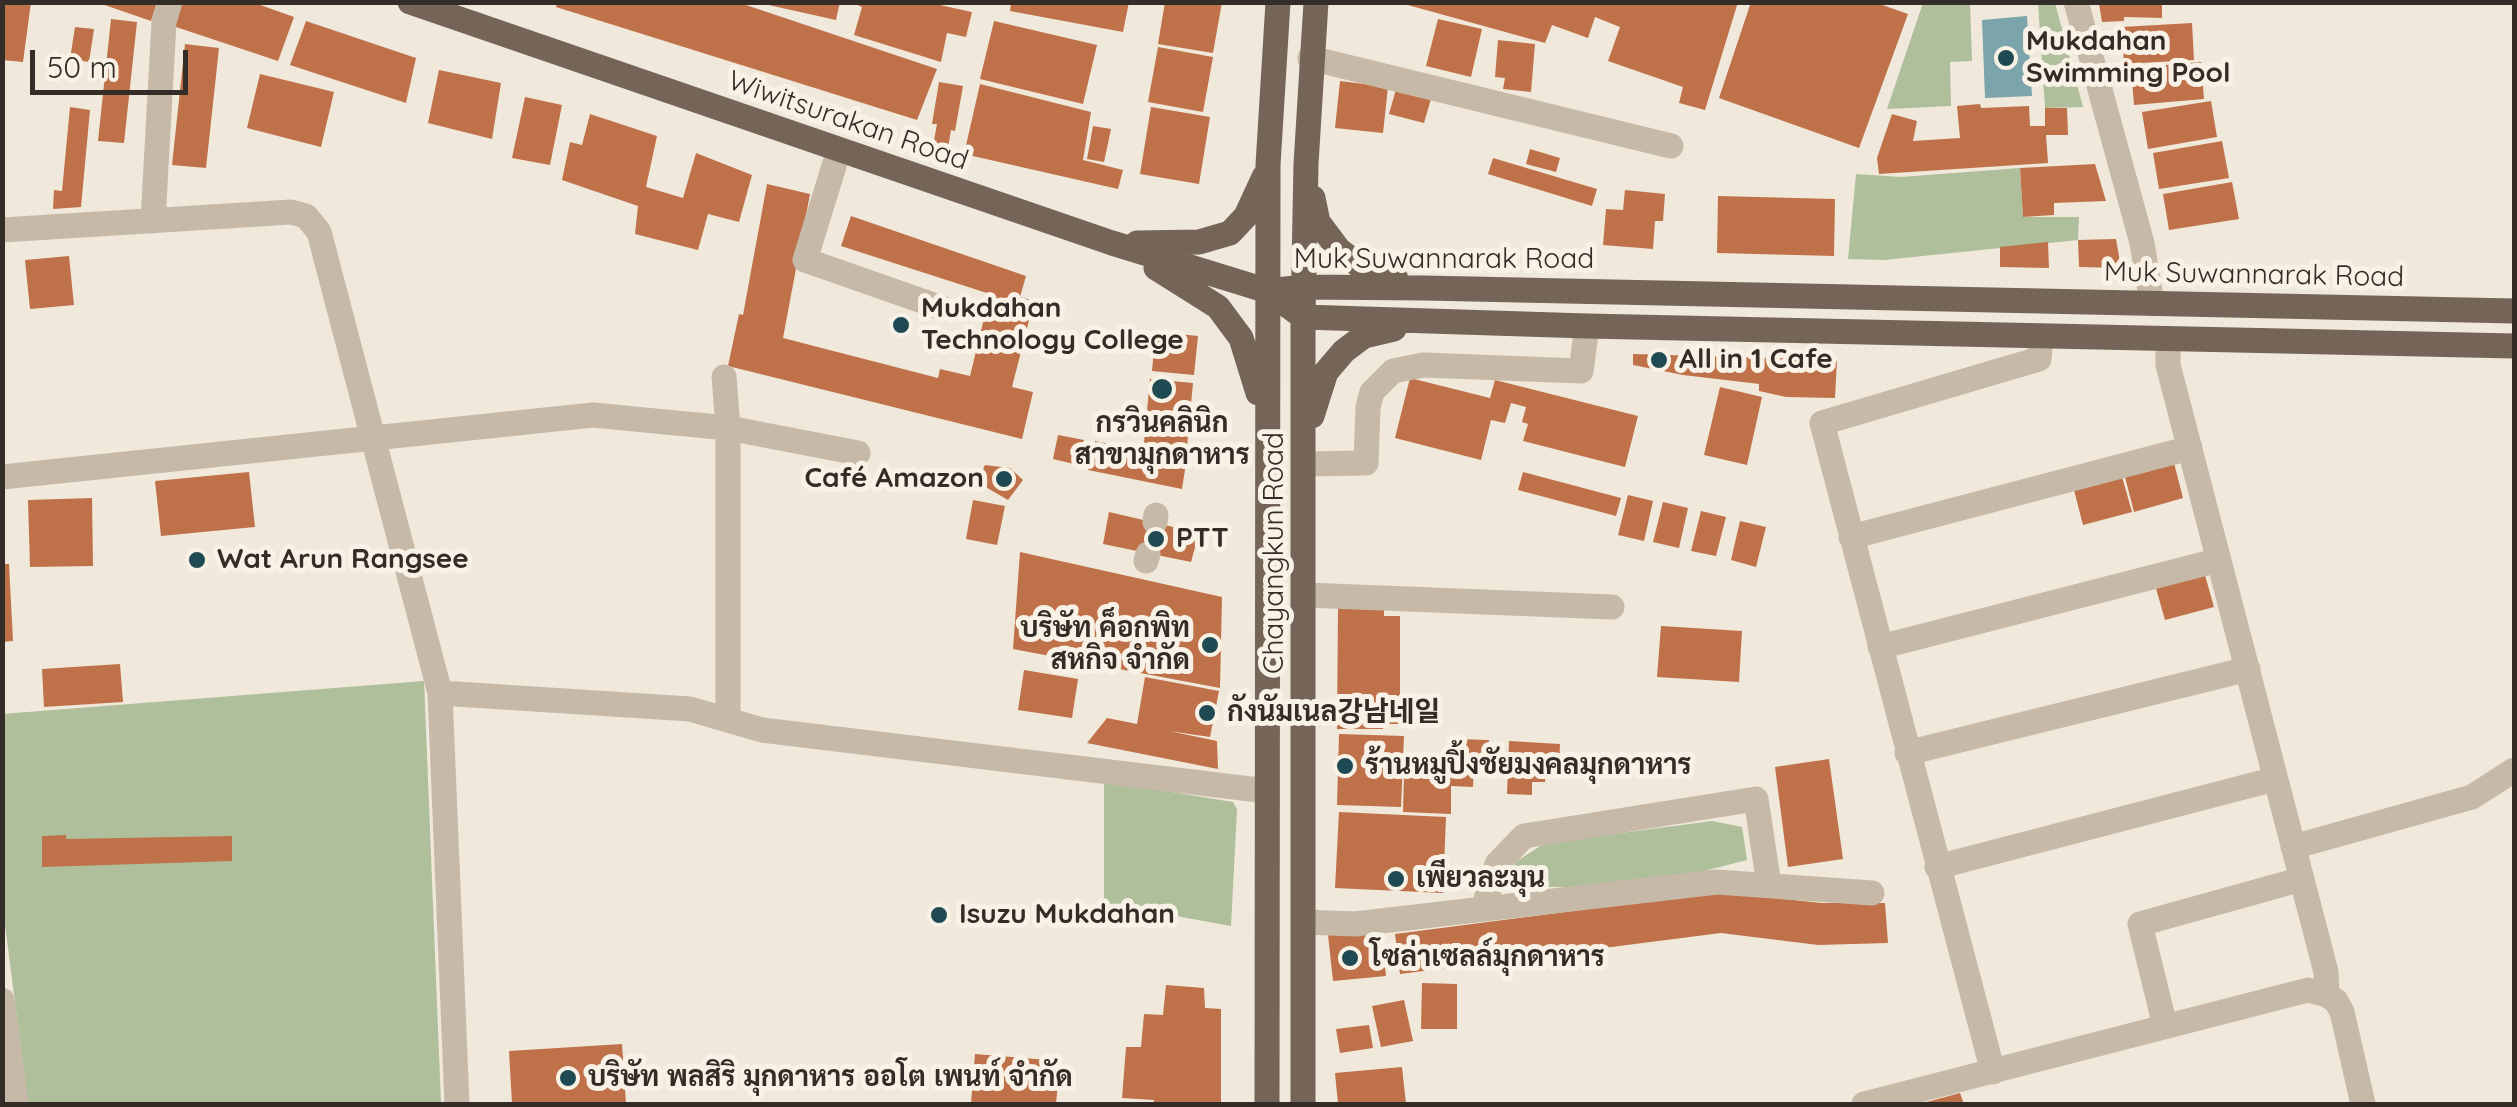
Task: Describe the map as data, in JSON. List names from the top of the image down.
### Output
{
  "streets": {
    "main road": ["Wiwitsurakan Road", "Muk Suwannarak Road", "Chayangkun Road"]
  },
  "crossings": [
    ["Wiwitsurakan Road", "Muk Suwannarak Road"],
    ["Wiwitsurakan Road", "Chayangkun Road"],
    ["Muk Suwannarak Road", "Chayangkun Road"]
  ],
  "places": [
    "Mukdahan Swimming Pool",
    "Mukdahan Technology College",
    "All in 1 Cafe",
    "กรวินคลินิก สาขามุกดาหาร",
    "Café Amazon",
    "PTT",
    "Wat Arun Rangsee",
    "บริษัท ค็อกพิท สหกิจ จำกัด",
    "กังนัมเนล강남네일",
    "ร้านหมูปิ้งชัยมงคลมุกดาหาร",
    "เพียวละมุน",
    "Isuzu Mukdahan",
    "โซล่าเซลล์มุกดาหาร",
    "บริษัท พลสิริ มุกดาหาร ออโต เพนท์ จำกัด"
  ],
  "scale_bar": "50 m"
}
